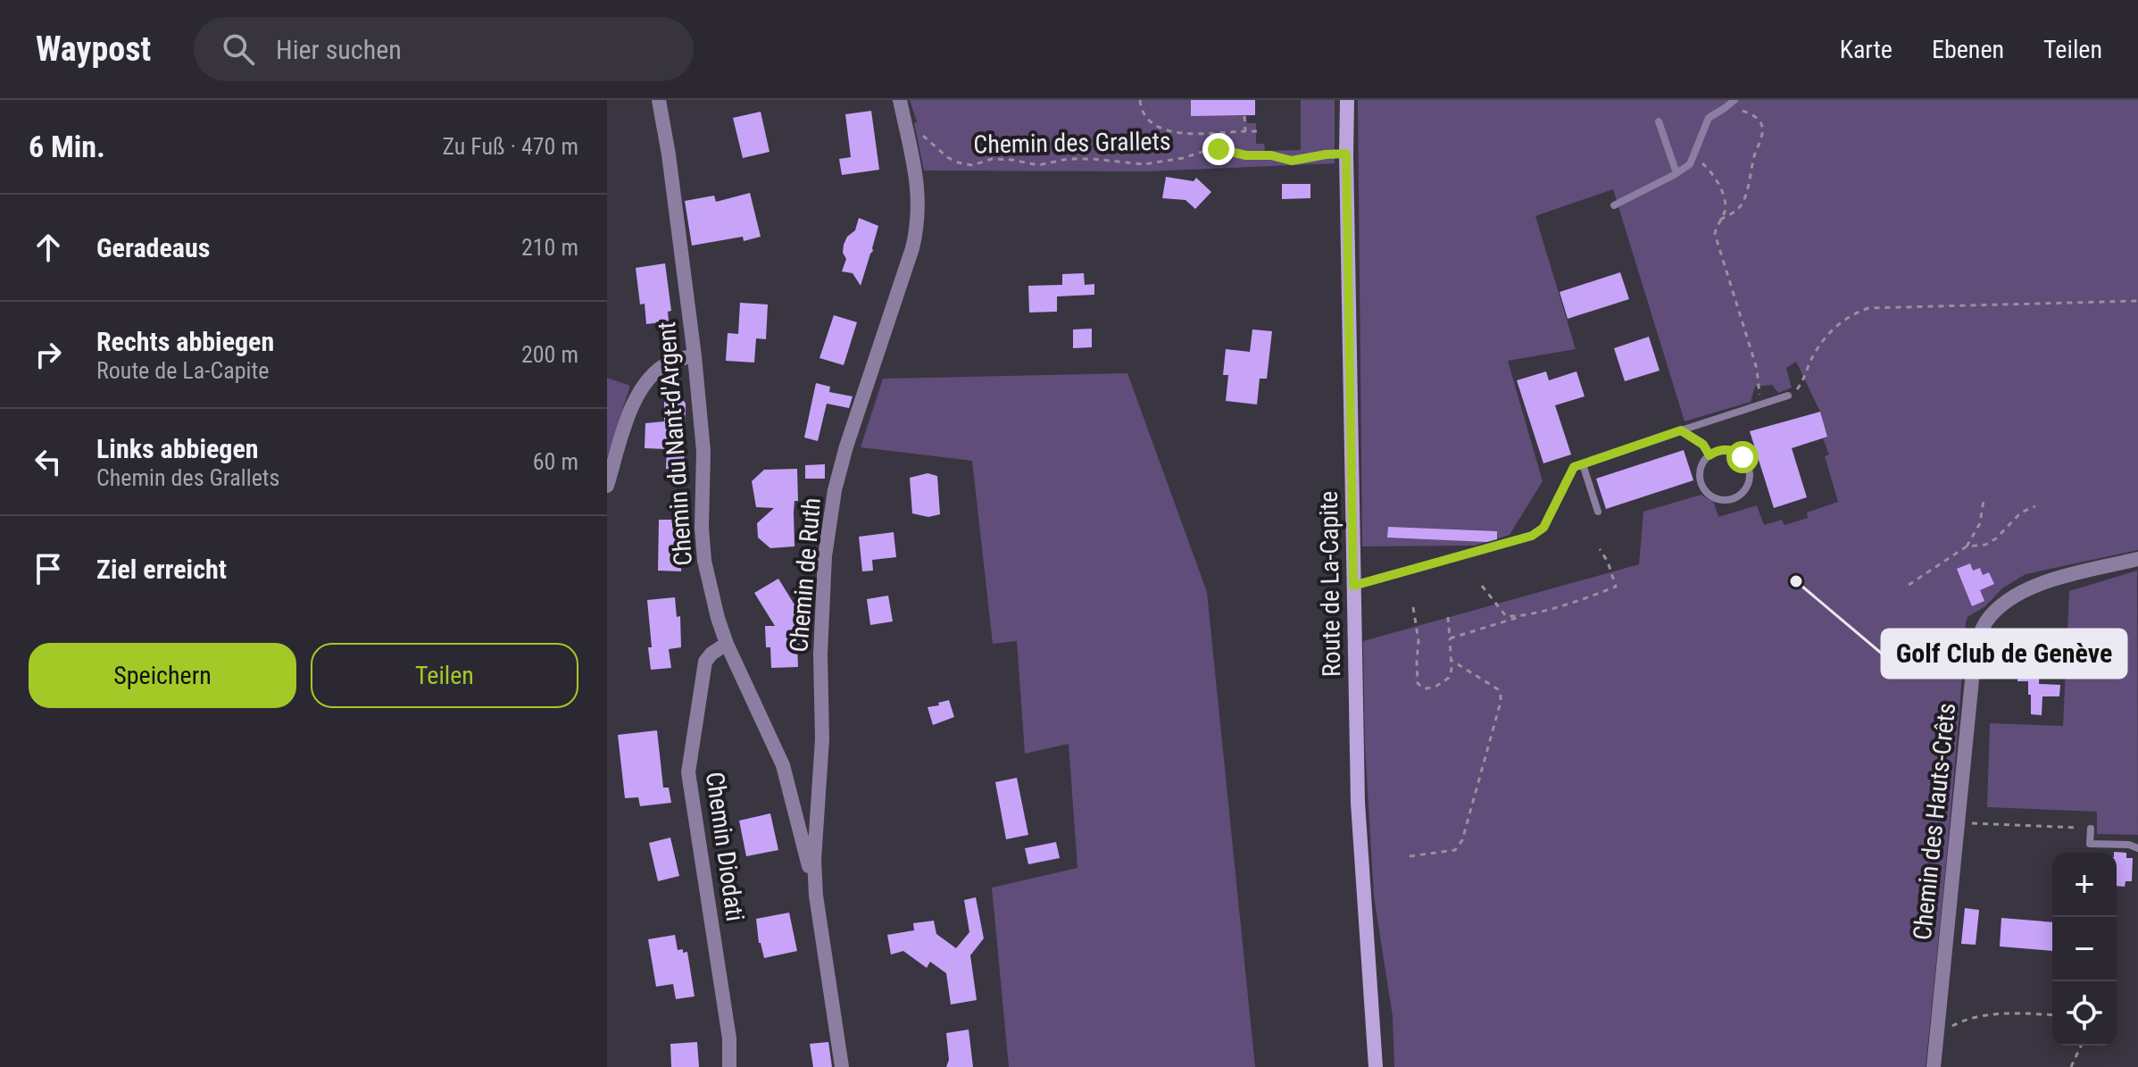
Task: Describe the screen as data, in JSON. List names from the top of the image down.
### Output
{
  "streets": {
    "street": [
      "Chemin du Nant-d'Argent",
      "Chemin de Ruth",
      "Route de La-Capite",
      "Chemin des Hauts-Crêts",
      "Chemin Diodati"
    ],
    "path": ["Chemin des Grallets"]
  },
  "crossings": [
    ["Chemin des Grallets", "Route de La-Capite"],
    ["Chemin du Nant-d'Argent", "Chemin de Ruth"],
    ["Chemin du Nant-d'Argent", "Chemin Diodati"]
  ],
  "places": ["Golf Club de Genève"],
  "page": {
    "header": "Waypost",
    "search": "Hier suchen",
    "nav": ["Karte", "Ebenen", "Teilen"],
    "heading": ["6 Min.", "Zu Fuß · 470 m"],
    "list": [
      ["Geradeaus", "210 m"],
      ["Rechts abbiegen", "Route de La-Capite", "200 m"],
      ["Links abbiegen", "Chemin des Grallets", "60 m"],
      "Ziel erreicht"
    ],
    "buttons": ["Speichern", "Teilen"],
    "map_buttons": ["+", "−"]
  }
}
